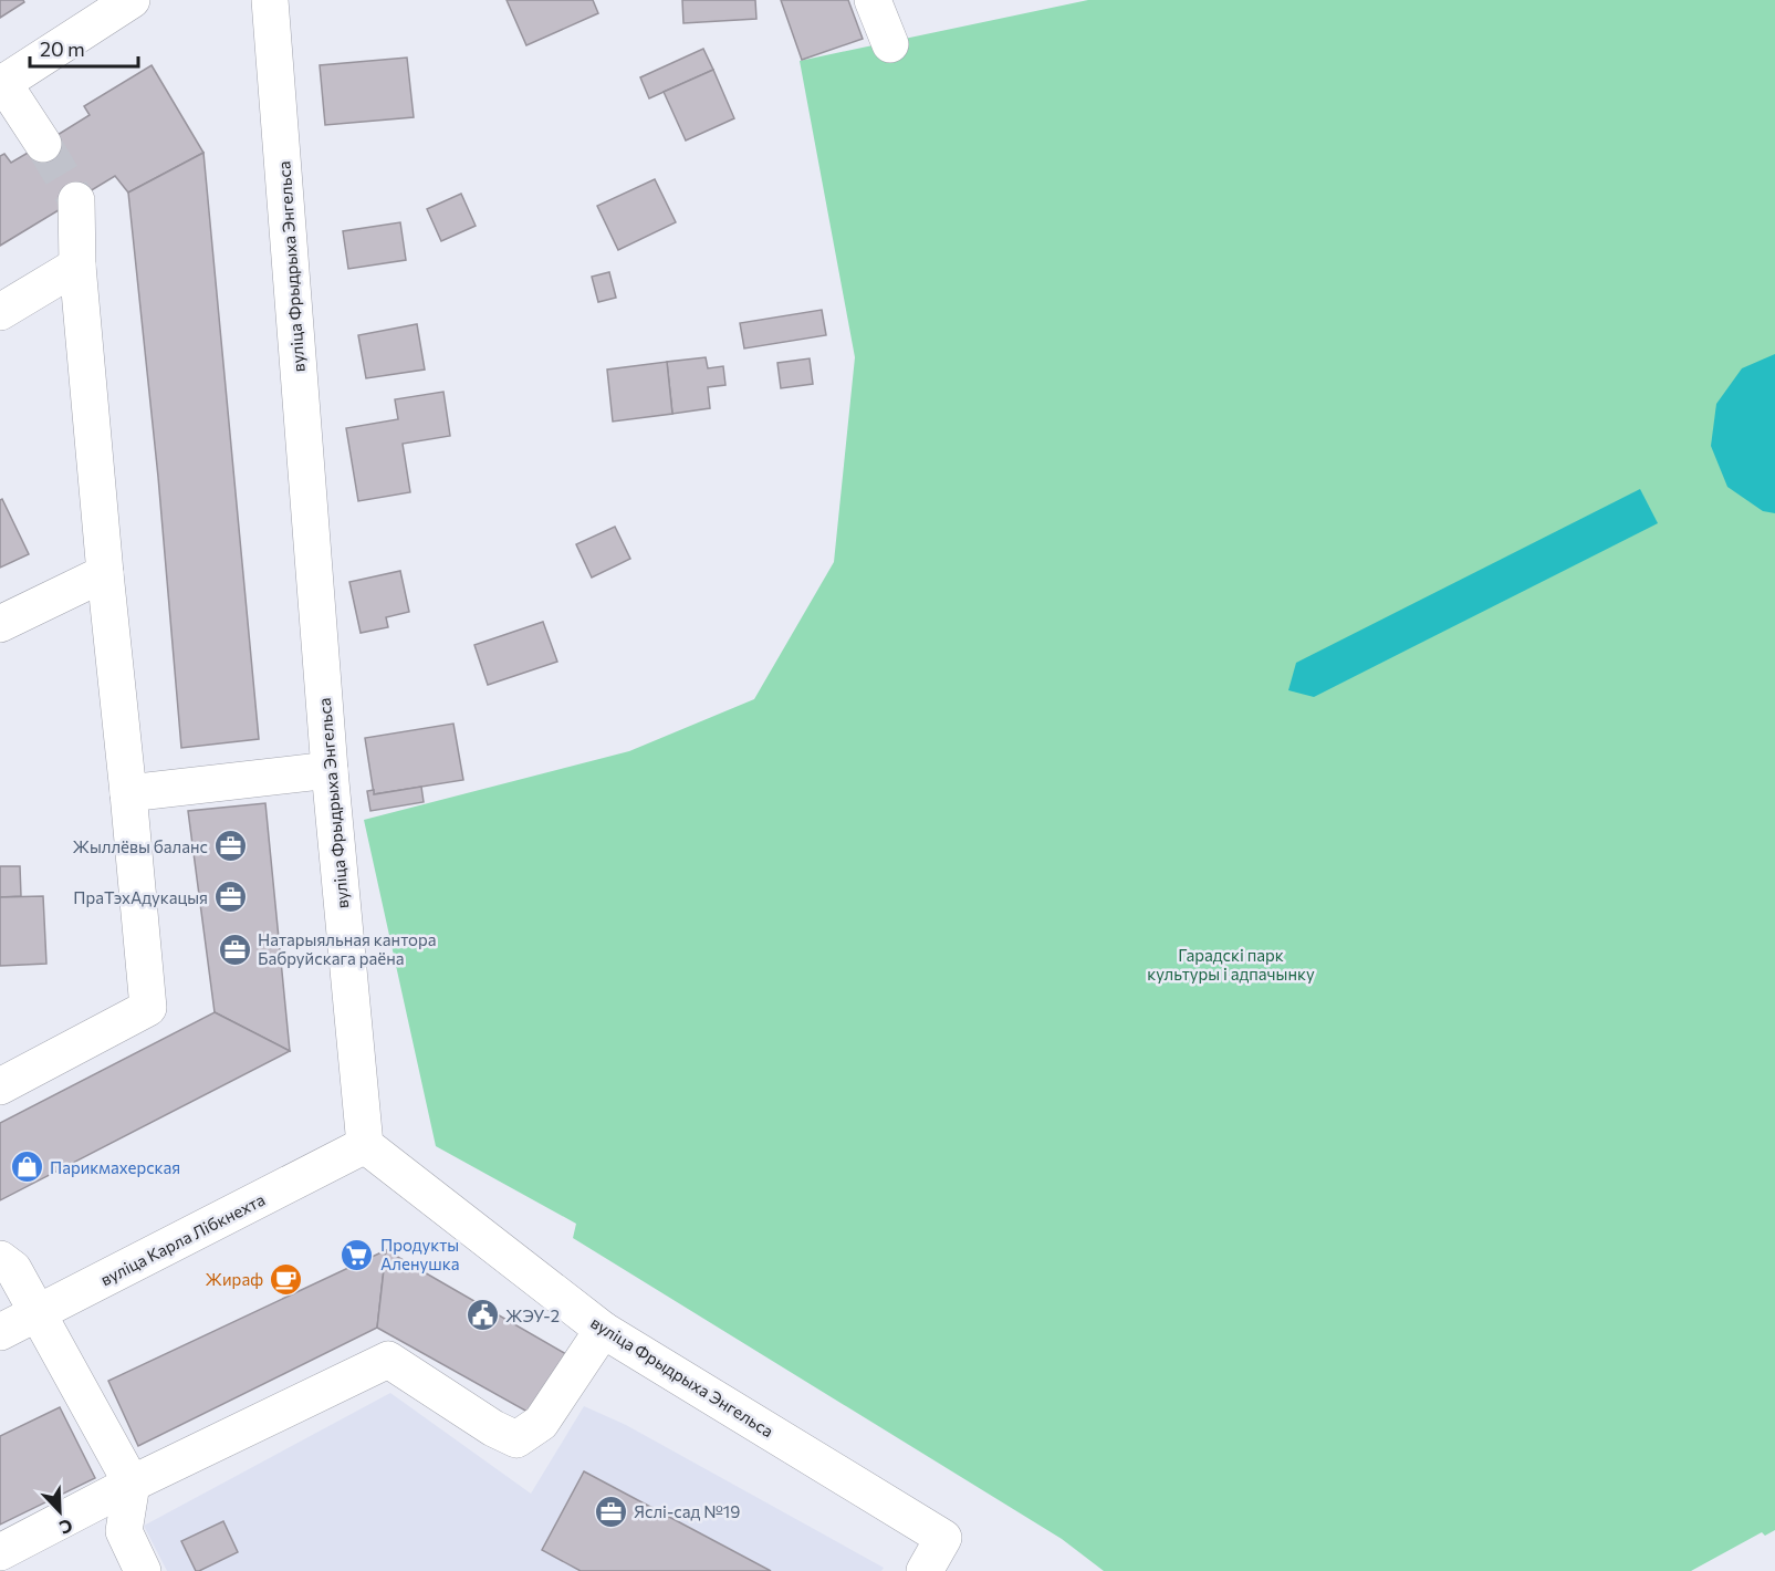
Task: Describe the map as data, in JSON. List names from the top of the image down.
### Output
{
  "streets": {
    "street": ["вуліца Фрыдрыха Энгельса", "вуліца Карла Лібкнехта"]
  },
  "crossings": [
    ["вуліца Фрыдрыха Энгельса", "вуліца Карла Лібкнехта"]
  ],
  "parks": ["Гарадскі парк культуры і адпачынку"],
  "places": {
    "office": [
      "Жыллёвы баланс",
      "ПраТэхАдукацыя",
      "Натарыяльная кантора Бабруйскага раёна",
      "Яслі-сад №19"
    ],
    "shop": ["Парикмахерская"],
    "supermarket": ["Продукты Аленушка"],
    "cafe": ["Жираф"],
    "public building": ["ЖЭУ-2"]
  },
  "scale_bar": "20 m",
  "north": "bottom right"
}
